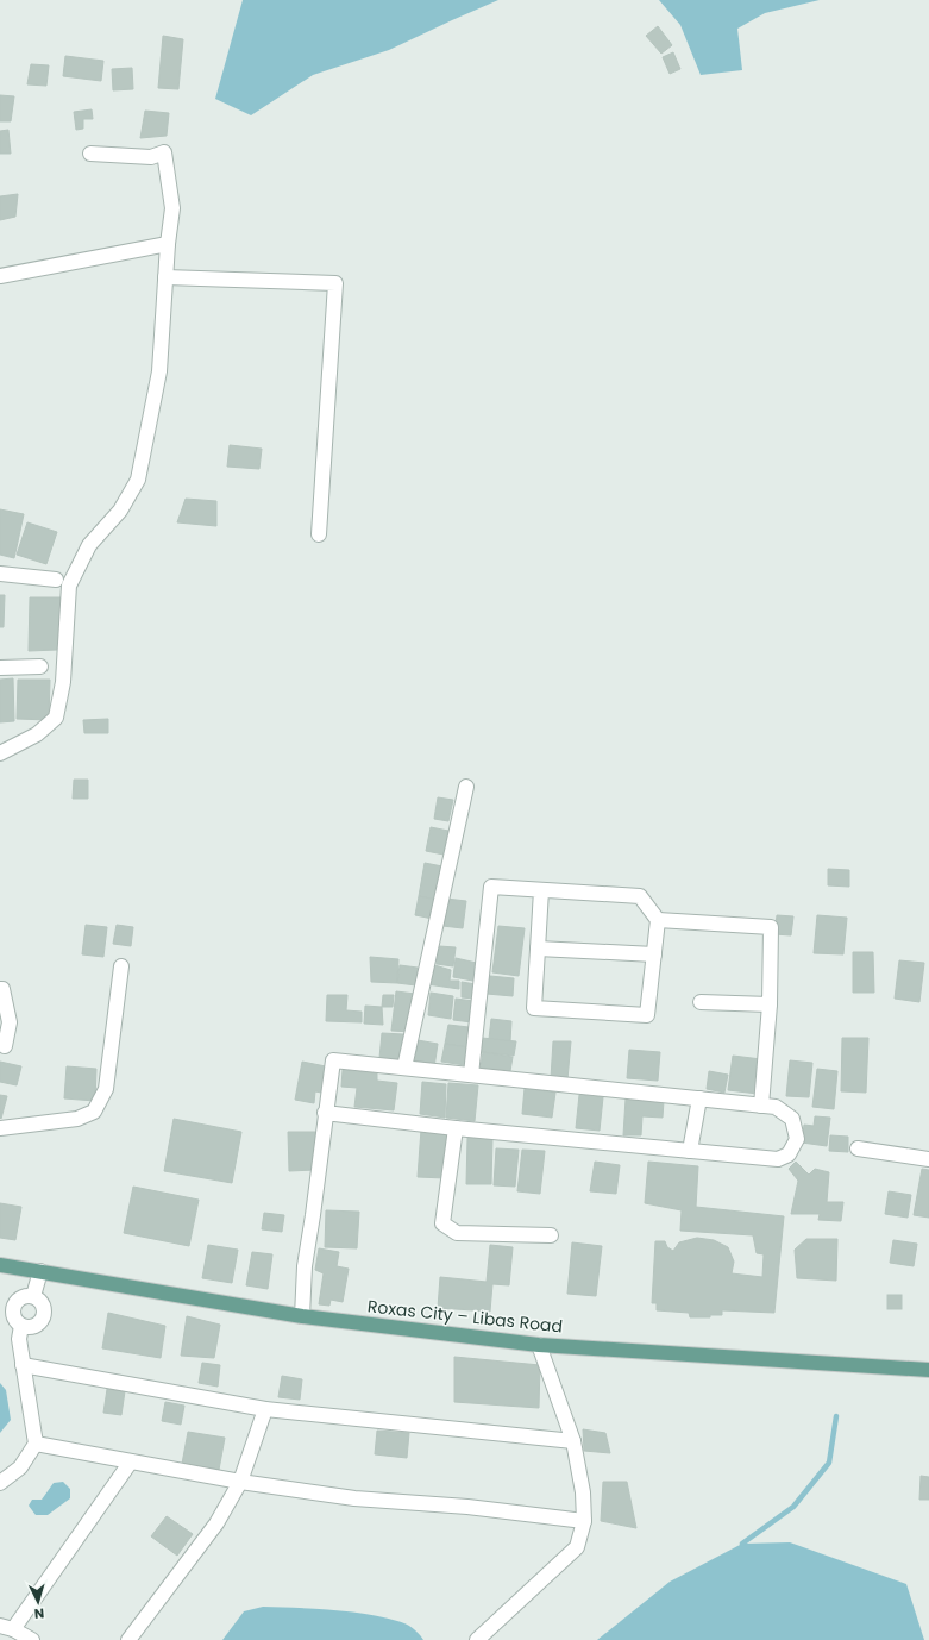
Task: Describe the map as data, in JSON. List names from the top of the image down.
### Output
{
  "streets": {
    "main road": ["Roxas City – Libas Road"]
  },
  "north": "bottom"
}
